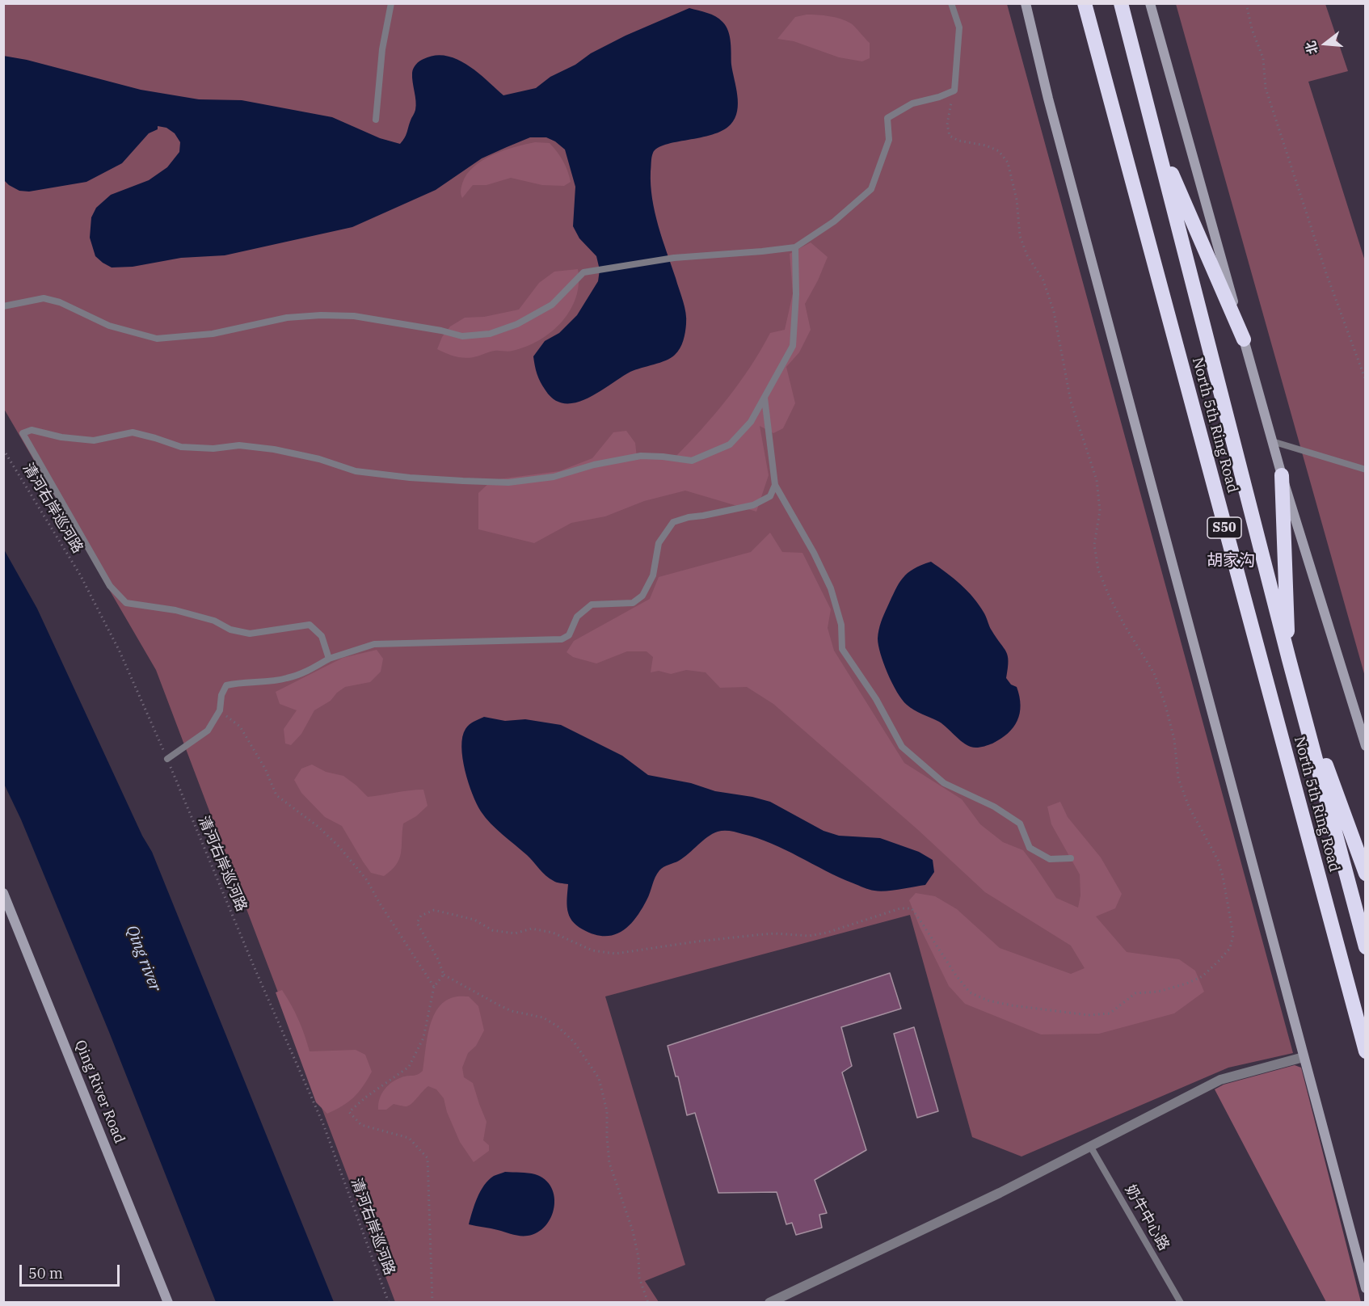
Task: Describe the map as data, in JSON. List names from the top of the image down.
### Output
{
  "streets": {
    "highway": ["North 5th Ring Road", "S50"],
    "street": ["Qing River Road"],
    "lane": ["奶牛中心路"],
    "path": ["清河右岸巡河路"]
  },
  "districts": ["胡家沟"],
  "water": ["Qing river"],
  "scale_bar": "50 m",
  "north": "left"
}
